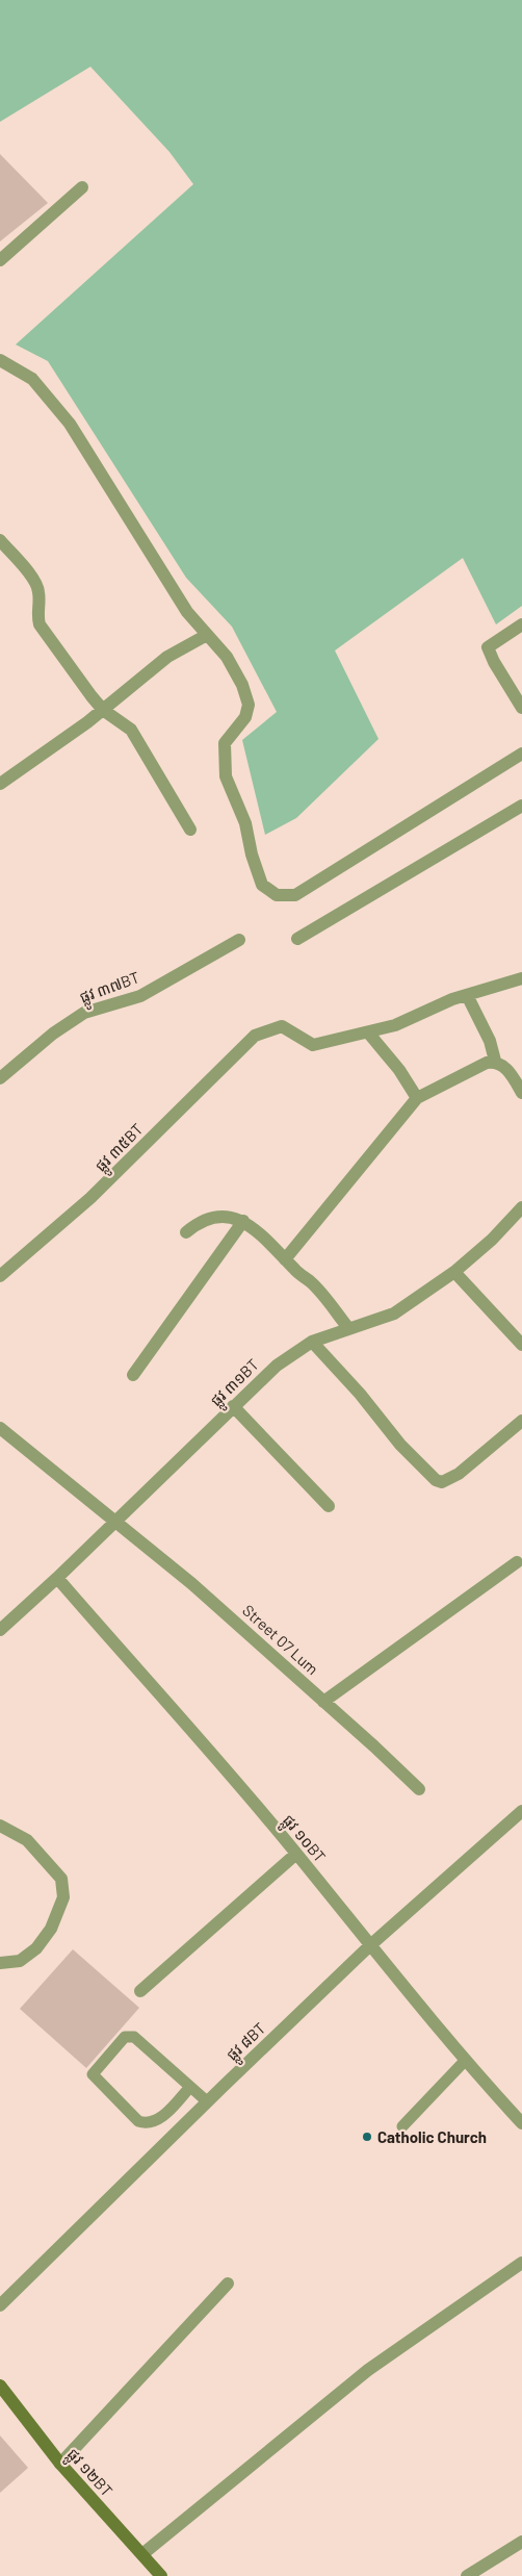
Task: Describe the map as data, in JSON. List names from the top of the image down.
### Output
{
  "streets": {
    "street": [
      "ផ្លូវ ៣៧BT",
      "ផ្លូវ ៣៥BT",
      "ផ្លូវ ៣១BT",
      "Street 07 Lum",
      "ផ្លូវ ១០BT",
      "ផ្លូវ ៨BT",
      "ផ្លូវ ១២BT"
    ]
  },
  "crossings": [
    ["ផ្លូវ ៣១BT", "Street 07 Lum"],
    ["ផ្លូវ ៣១BT", "ផ្លូវ ១០BT"],
    ["ផ្លូវ ១០BT", "ផ្លូវ ៨BT"]
  ],
  "places": ["Catholic Church"]
}
